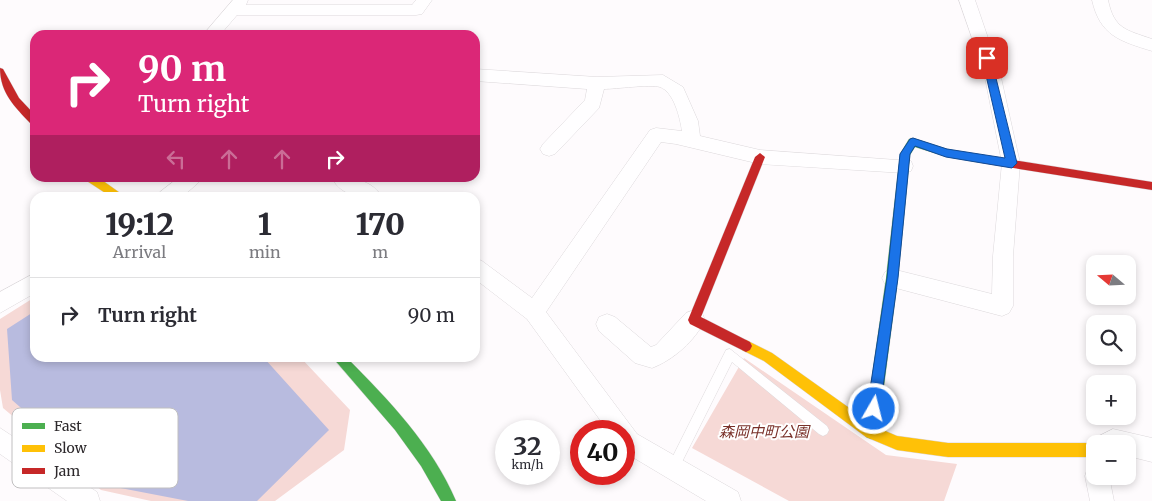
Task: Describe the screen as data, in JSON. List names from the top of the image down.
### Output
{
  "parks": ["森岡中町公園"],
  "legend": ["Fast", "Slow", "Jam"],
  "north": "left",
  "page": {
    "turn": ["90 m", "Turn right"],
    "eta": [
      "19:12",
      "Arrival",
      "1",
      "min",
      "170",
      "m"
    ],
    "map_buttons": ["+", "−"],
    "list": [
      {
        "name": "Turn right",
        "value": "90 m"
      }
    ],
    "speed": "32 km/h",
    "limit": "40"
  }
}
